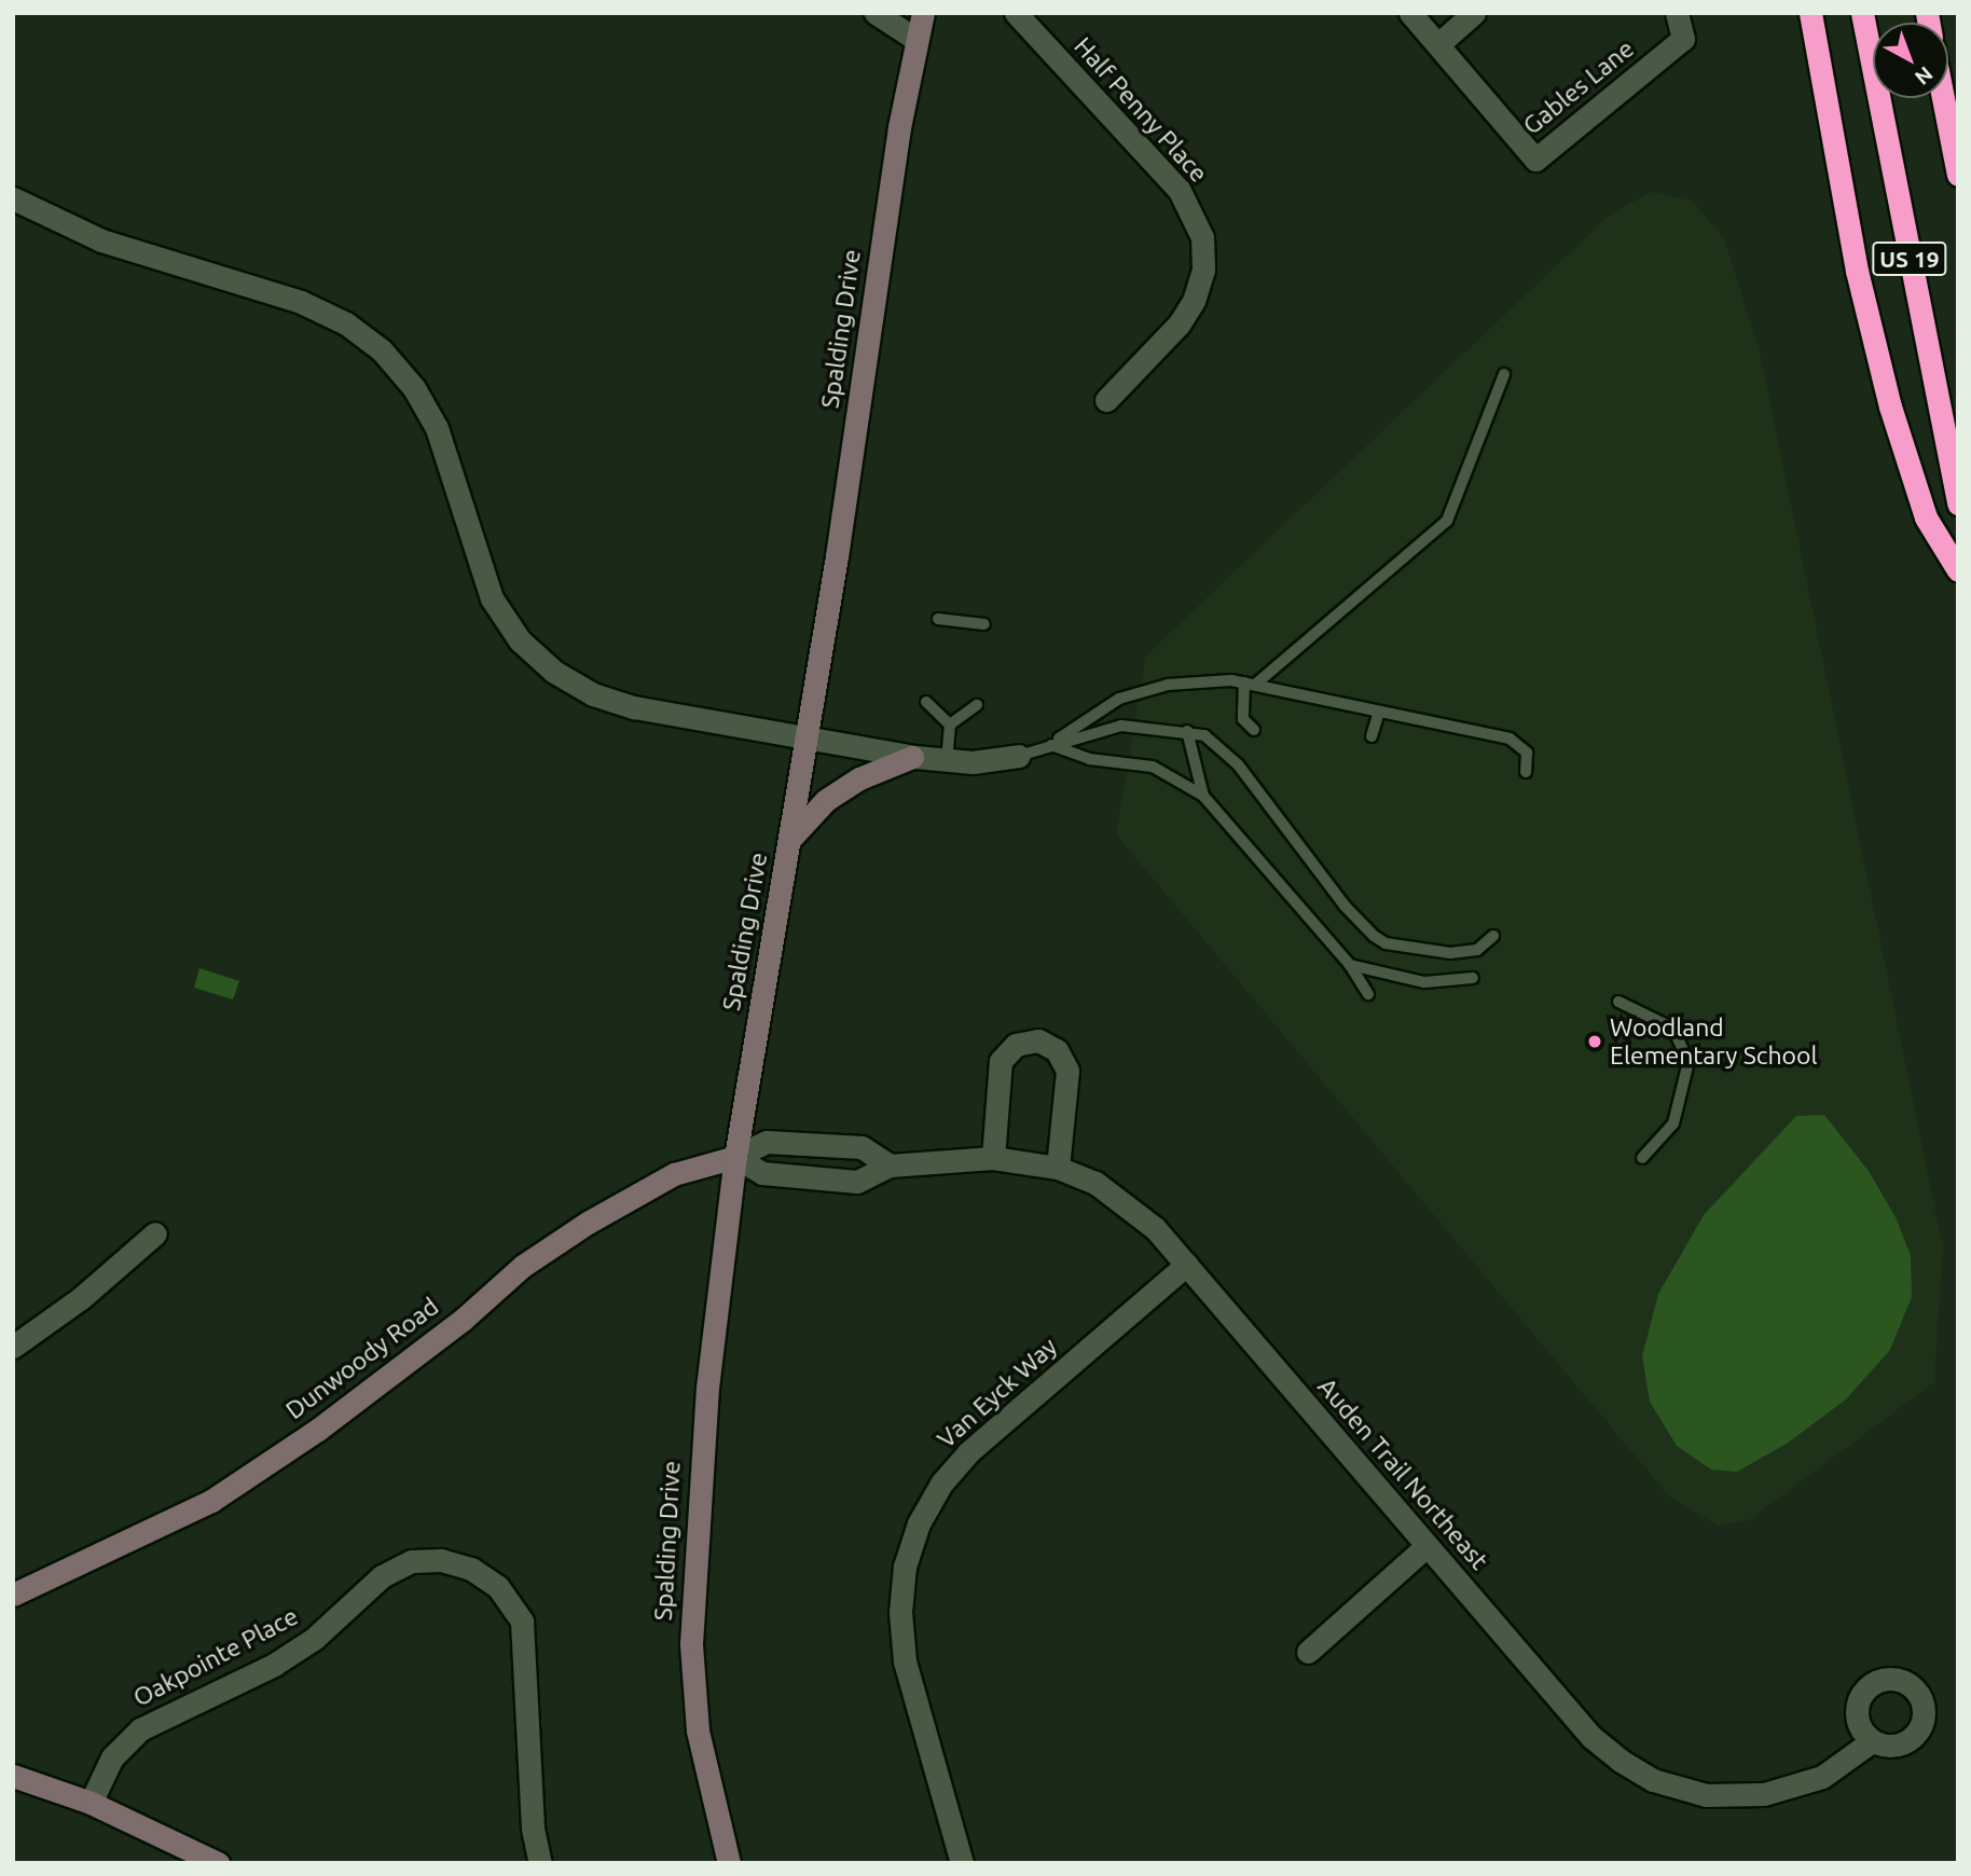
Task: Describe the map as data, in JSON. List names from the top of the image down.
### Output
{
  "streets": {
    "highway": ["US 19"],
    "street": [
      "Gables Lane",
      "Half Penny Place",
      "Spalding Drive",
      "Dunwoody Road",
      "Van Eyck Way",
      "Auden Trail Northeast",
      "Oakpointe Place"
    ]
  },
  "crossings": [
    ["Spalding Drive", "Dunwoody Road"],
    ["Spalding Drive", "Auden Trail Northeast"],
    ["Dunwoody Road", "Auden Trail Northeast"],
    ["Van Eyck Way", "Auden Trail Northeast"]
  ],
  "places": ["Woodland Elementary School"],
  "north": "bottom right"
}
